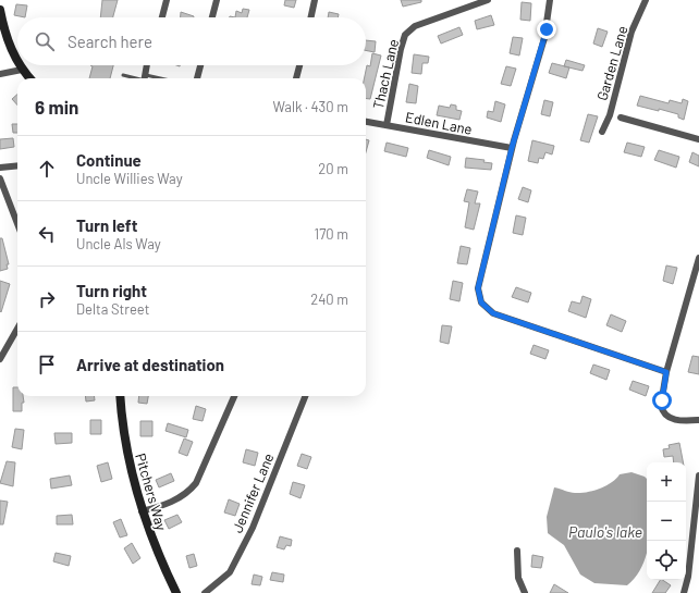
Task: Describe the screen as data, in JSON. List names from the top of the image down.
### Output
{
  "streets": {
    "main road": ["Pitchers Way"],
    "street": [
      "Garden Lane",
      "Thach Lane",
      "Edlen Lane",
      "Jennifer Lane"
    ]
  },
  "crossings": [
    ["Thach Lane", "Edlen Lane"]
  ],
  "water": ["Paulo's lake"],
  "page": {
    "search": "Search here",
    "heading": ["6 min", "Walk · 430 m"],
    "list": [
      ["Continue", "Uncle Willies Way", "20 m"],
      ["Turn left", "Uncle Als Way", "170 m"],
      ["Turn right", "Delta Street", "240 m"],
      "Arrive at destination"
    ],
    "map_buttons": ["+", "−"]
  }
}
